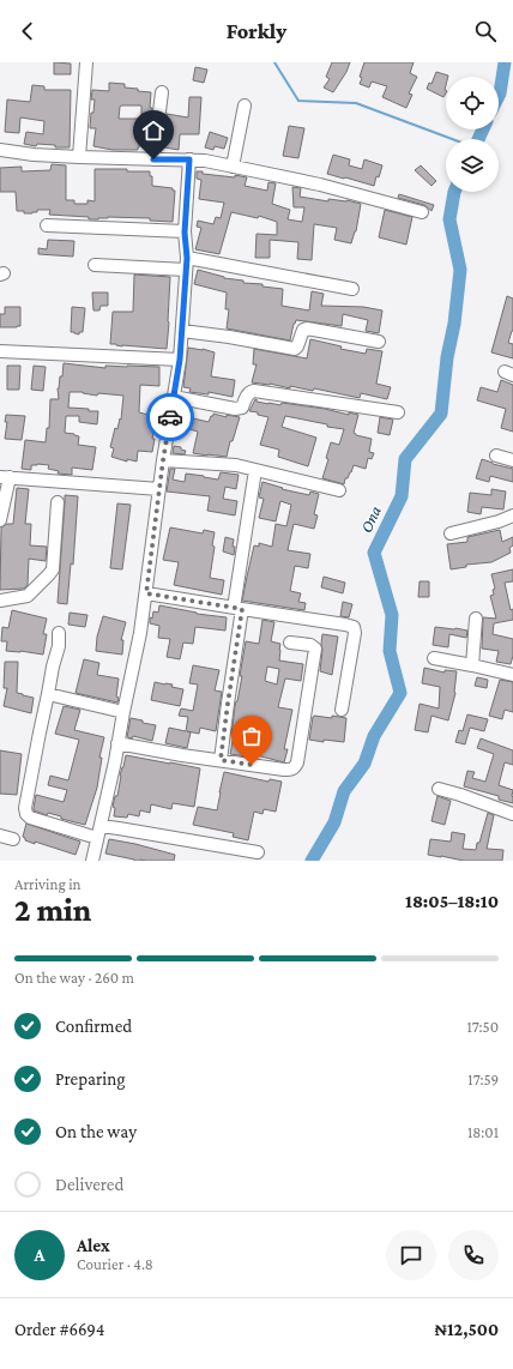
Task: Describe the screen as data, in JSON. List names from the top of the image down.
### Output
{
  "water": ["Ona"],
  "page": {
    "header": "Forkly",
    "heading": ["2 min", "Arriving in", "18:05–18:10"],
    "panel": [
      "Alex",
      "Courier · 4.8",
      "Order #6694",
      "₦12,500"
    ],
    "bar": "On the way · 260 m",
    "list": [
      ["Confirmed", "17:50"],
      ["Preparing", "17:59"],
      ["On the way", "18:01"],
      "Delivered"
    ],
    "round": "A"
  }
}
